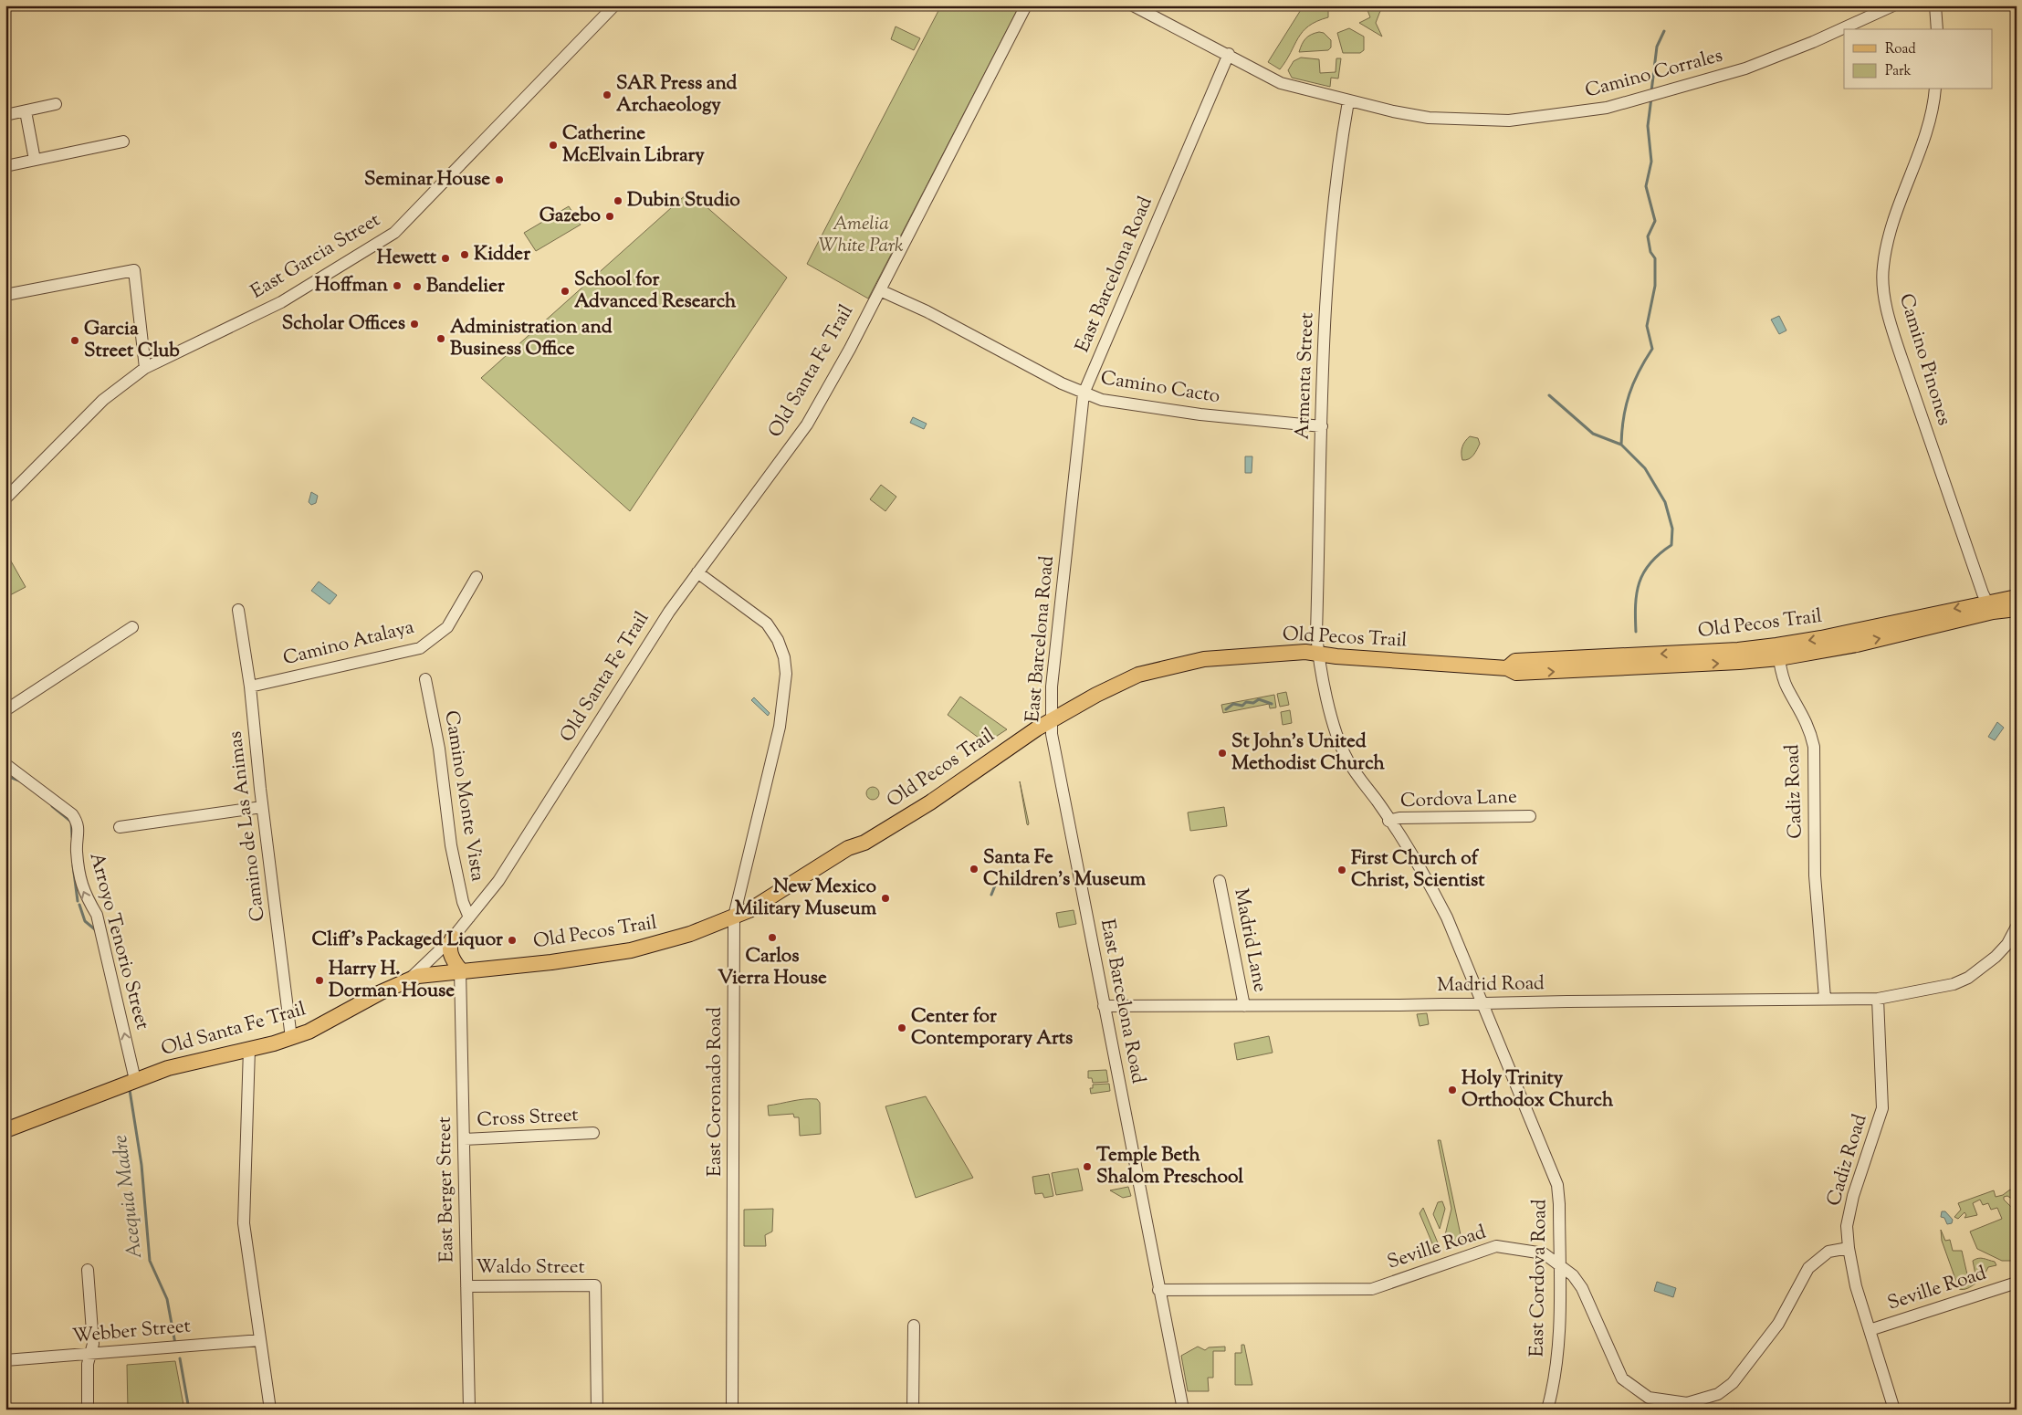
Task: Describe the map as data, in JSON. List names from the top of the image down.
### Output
{
  "streets": {
    "main road": ["Old Santa Fe Trail", "Old Pecos Trail"],
    "street": [
      "Camino Corrales",
      "East Garcia Street",
      "East Barcelona Road",
      "Camino Pinones",
      "Armenta Street",
      "Camino Cacto",
      "Camino Atalaya",
      "Cadiz Road",
      "Camino Monte Vista",
      "Cordova Lane",
      "Camino de Las Animas",
      "Madrid Lane",
      "Arroyo Tenorio Street",
      "Madrid Road",
      "East Coronado Road",
      "Cross Street",
      "East Berger Street",
      "Seville Road",
      "Waldo Street",
      "East Cordova Road",
      "Webber Street"
    ]
  },
  "crossings": [
    ["Camino Corrales", "East Barcelona Road"],
    ["Camino Corrales", "Armenta Street"],
    ["East Barcelona Road", "Camino Cacto"],
    ["East Barcelona Road", "Old Pecos Trail"],
    ["East Barcelona Road", "Madrid Road"],
    ["East Barcelona Road", "Seville Road"],
    ["Camino Pinones", "Old Pecos Trail"],
    ["Old Santa Fe Trail", "Camino Cacto"],
    ["Old Santa Fe Trail", "Old Pecos Trail"],
    ["Old Santa Fe Trail", "Camino Monte Vista"],
    ["Old Santa Fe Trail", "Camino de Las Animas"],
    ["Old Santa Fe Trail", "Arroyo Tenorio Street"],
    ["Old Santa Fe Trail", "East Coronado Road"],
    ["Armenta Street", "Camino Cacto"],
    ["Armenta Street", "Old Pecos Trail"],
    ["Armenta Street", "East Cordova Road"],
    ["Old Pecos Trail", "Cadiz Road"],
    ["Old Pecos Trail", "East Coronado Road"],
    ["Old Pecos Trail", "East Berger Street"],
    ["Old Pecos Trail", "East Cordova Road"],
    ["Camino Atalaya", "Camino de Las Animas"],
    ["Cadiz Road", "Madrid Road"],
    ["Cadiz Road", "Seville Road"],
    ["Cordova Lane", "East Cordova Road"],
    ["Madrid Lane", "Madrid Road"],
    ["Madrid Road", "East Cordova Road"],
    ["Cross Street", "East Berger Street"],
    ["East Berger Street", "Waldo Street"],
    ["Seville Road", "East Cordova Road"]
  ],
  "one_way": ["Arroyo Tenorio Street"],
  "water": ["Acequia Madre"],
  "parks": ["Amelia White Park"],
  "places": [
    "SAR Press and Archaeology",
    "Catherine McElvain Library",
    "Seminar House",
    "Dubin Studio",
    "Gazebo",
    "Kidder",
    "Hewett",
    "Hoffman",
    "Bandelier",
    "School for Advanced Research",
    "Scholar Offices",
    "Administration and Business Office",
    "Garcia Street Club",
    "St John's United Methodist Church",
    "Santa Fe Children's Museum",
    "First Church of Christ, Scientist",
    "New Mexico Military Museum",
    "Carlos Vierra House",
    "Cliff's Packaged Liquor",
    "Harry H. Dorman House",
    "Center for Contemporary Arts",
    "Holy Trinity Orthodox Church",
    "Temple Beth Shalom Preschool"
  ],
  "legend": ["Road", "Park"]
}
